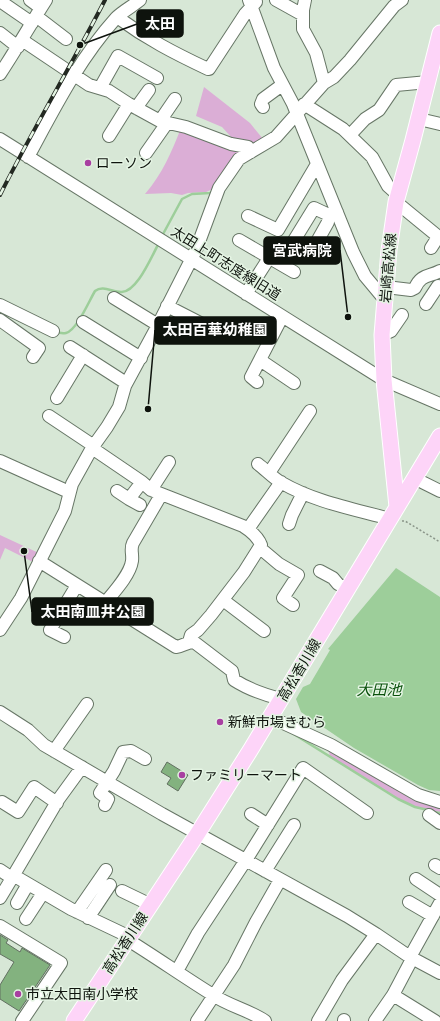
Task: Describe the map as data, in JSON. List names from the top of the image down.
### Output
{
  "streets": {
    "main road": ["岩崎高松線", "高松香川線"],
    "street": ["太田上町志度線旧道"]
  },
  "crossings": [
    ["太田上町志度線旧道", "岩崎高松線"],
    ["岩崎高松線", "高松香川線"]
  ],
  "water": ["大田池"],
  "places": [
    "太田",
    "ローソン",
    "宮武病院",
    "太田百華幼稚園",
    "太田南皿井公園",
    "新鮮市場きむら",
    "ファミリーマート",
    "市立太田南小学校"
  ]
}
